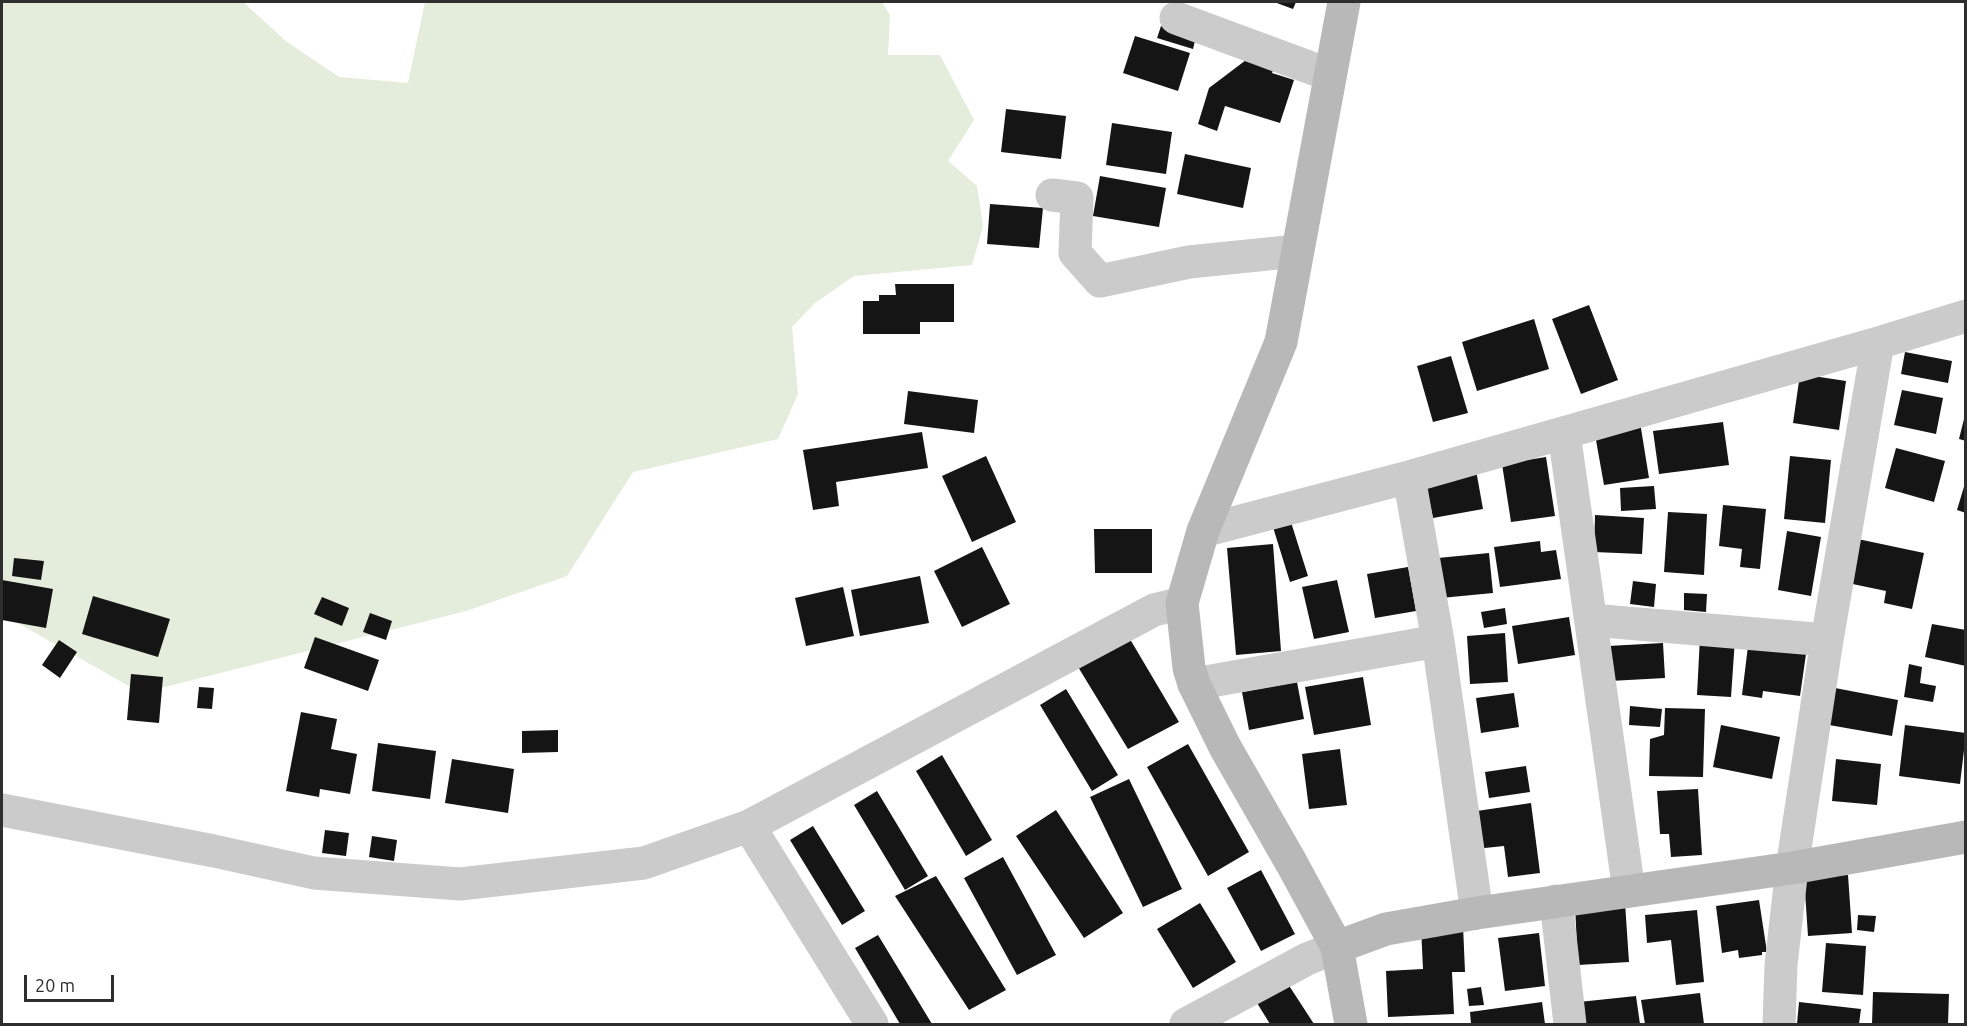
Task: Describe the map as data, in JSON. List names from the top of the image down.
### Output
{
  "scale_bar": "20 m"
}
